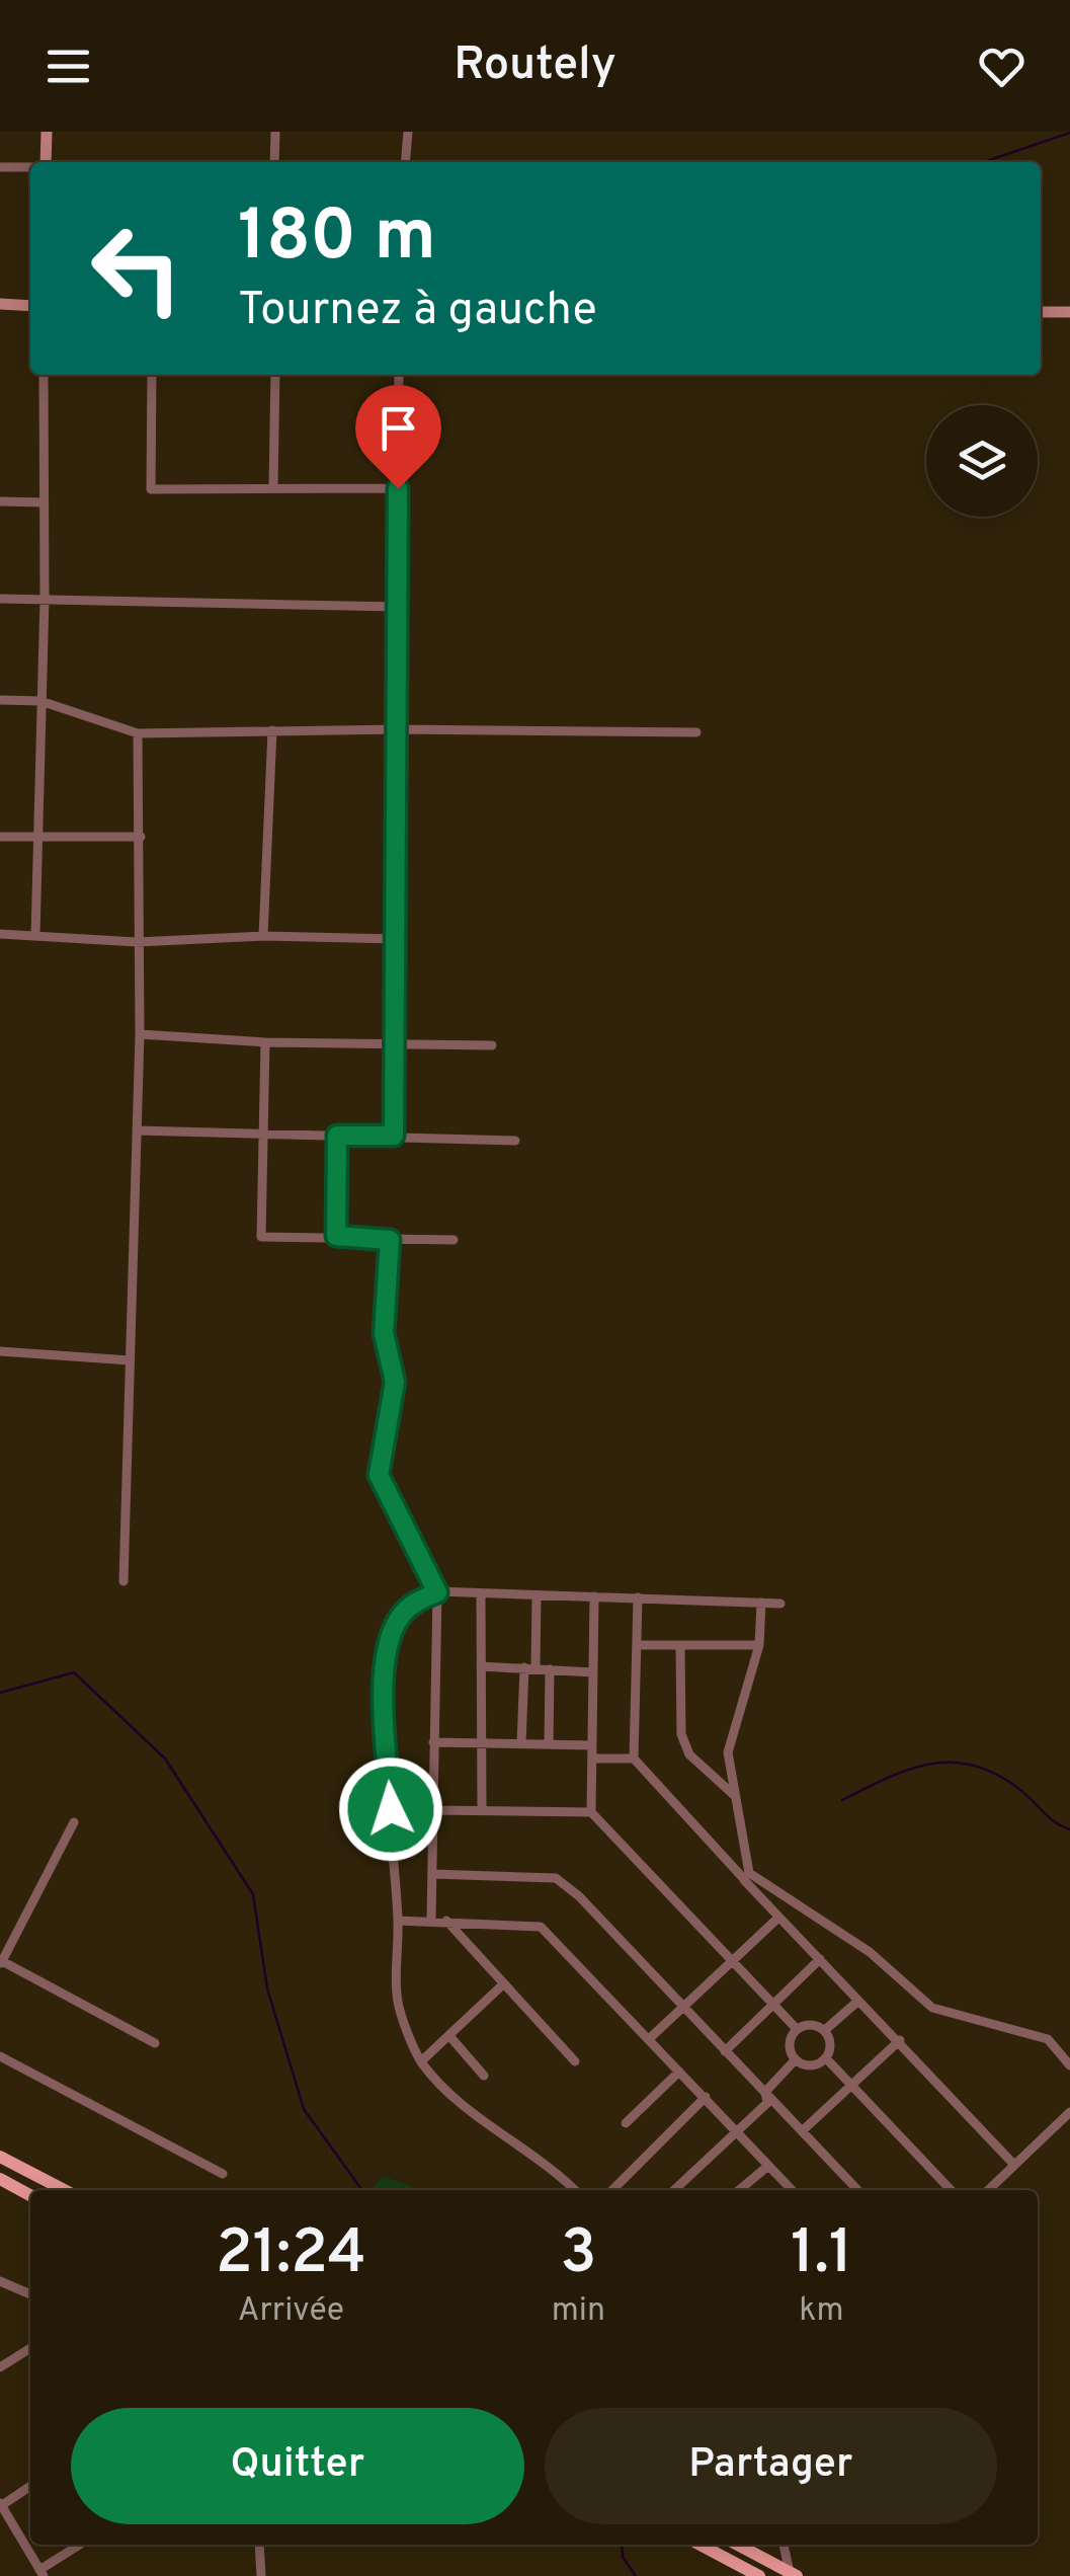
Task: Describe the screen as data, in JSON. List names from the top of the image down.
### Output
{
  "page": {
    "header": "Routely",
    "turn": ["180 m", "Tournez à gauche"],
    "eta": [
      "21:24",
      "Arrivée",
      "3",
      "min",
      "1.1",
      "km"
    ],
    "buttons": ["Quitter", "Partager"]
  }
}
